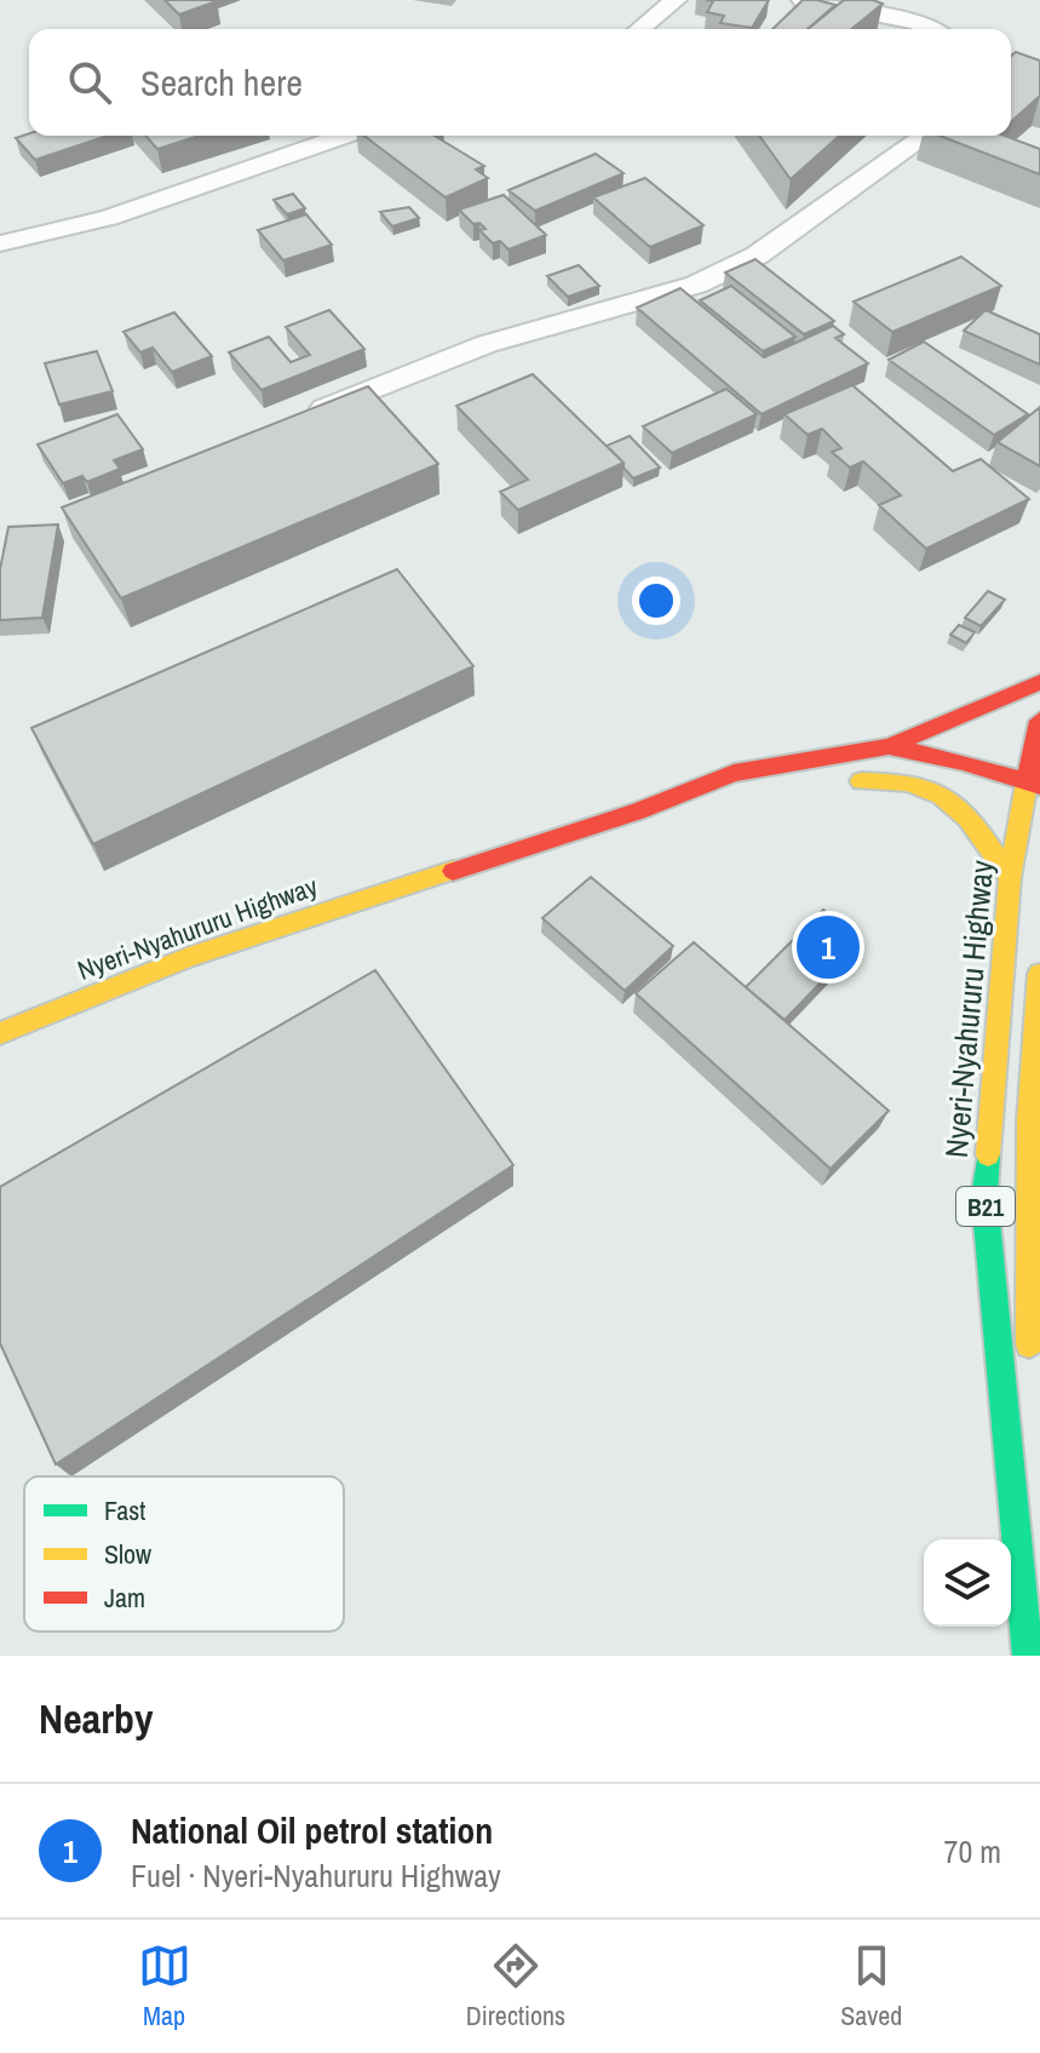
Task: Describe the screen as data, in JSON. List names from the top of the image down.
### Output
{
  "streets": {
    "main road": ["Nyeri-Nyahururu Highway", "B21"]
  },
  "crossings": [
    ["Nyeri-Nyahururu Highway", "B21"]
  ],
  "legend": ["Fast", "Slow", "Jam"],
  "page": {
    "search": "Search here",
    "pins": "1",
    "heading": "Nearby",
    "list": [
      {
        "mark": "1",
        "name": "National Oil petrol station",
        "note": "Fuel · Nyeri-Nyahururu Highway",
        "value": "70 m"
      }
    ],
    "nav": ["Map", "Directions", "Saved"]
  }
}
